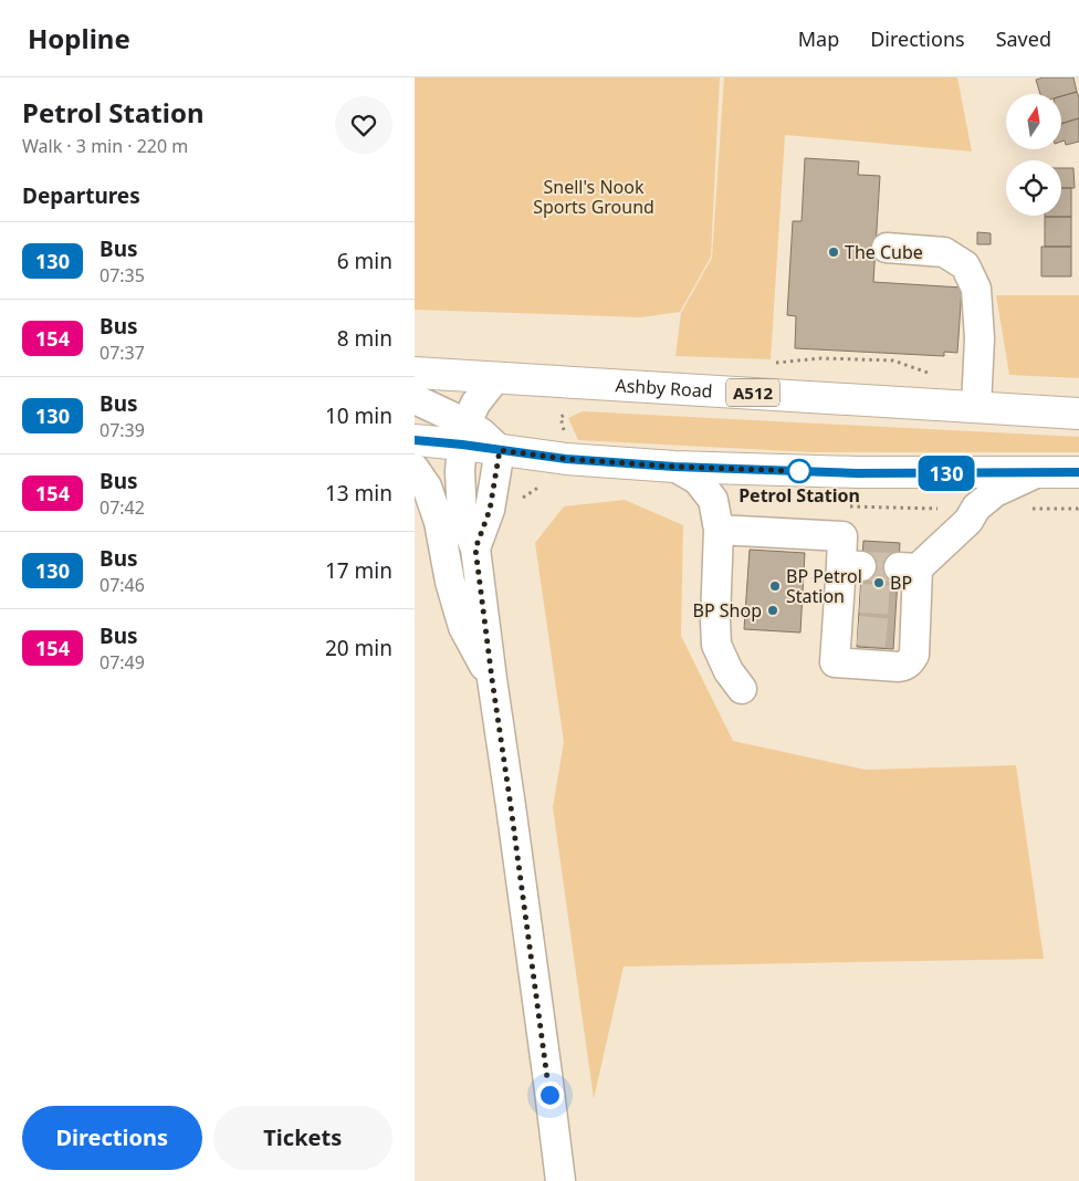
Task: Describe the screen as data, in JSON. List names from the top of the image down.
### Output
{
  "streets": {
    "main road": ["Ashby Road", "A512"]
  },
  "parks": ["Snell's Nook Sports Ground"],
  "places": [
    "The Cube",
    "Petrol Station",
    "BP",
    "BP Petrol Station",
    "BP Shop"
  ],
  "lines": ["bus line 130"],
  "north": "top",
  "page": {
    "header": "Hopline",
    "nav": ["Map", "Directions", "Saved"],
    "heading": [
      ["Petrol Station", "Walk · 3 min · 220 m"],
      "Departures"
    ],
    "on_map": "130",
    "list": [
      {
        "mark": "130",
        "name": "Bus",
        "note": "07:35",
        "value": "6 min"
      },
      {
        "mark": "154",
        "name": "Bus",
        "note": "07:37",
        "value": "8 min"
      },
      {
        "mark": "130",
        "name": "Bus",
        "note": "07:39",
        "value": "10 min"
      },
      {
        "mark": "154",
        "name": "Bus",
        "note": "07:42",
        "value": "13 min"
      },
      {
        "mark": "130",
        "name": "Bus",
        "note": "07:46",
        "value": "17 min"
      },
      {
        "mark": "154",
        "name": "Bus",
        "note": "07:49",
        "value": "20 min"
      }
    ],
    "buttons": ["Directions", "Tickets"]
  }
}
